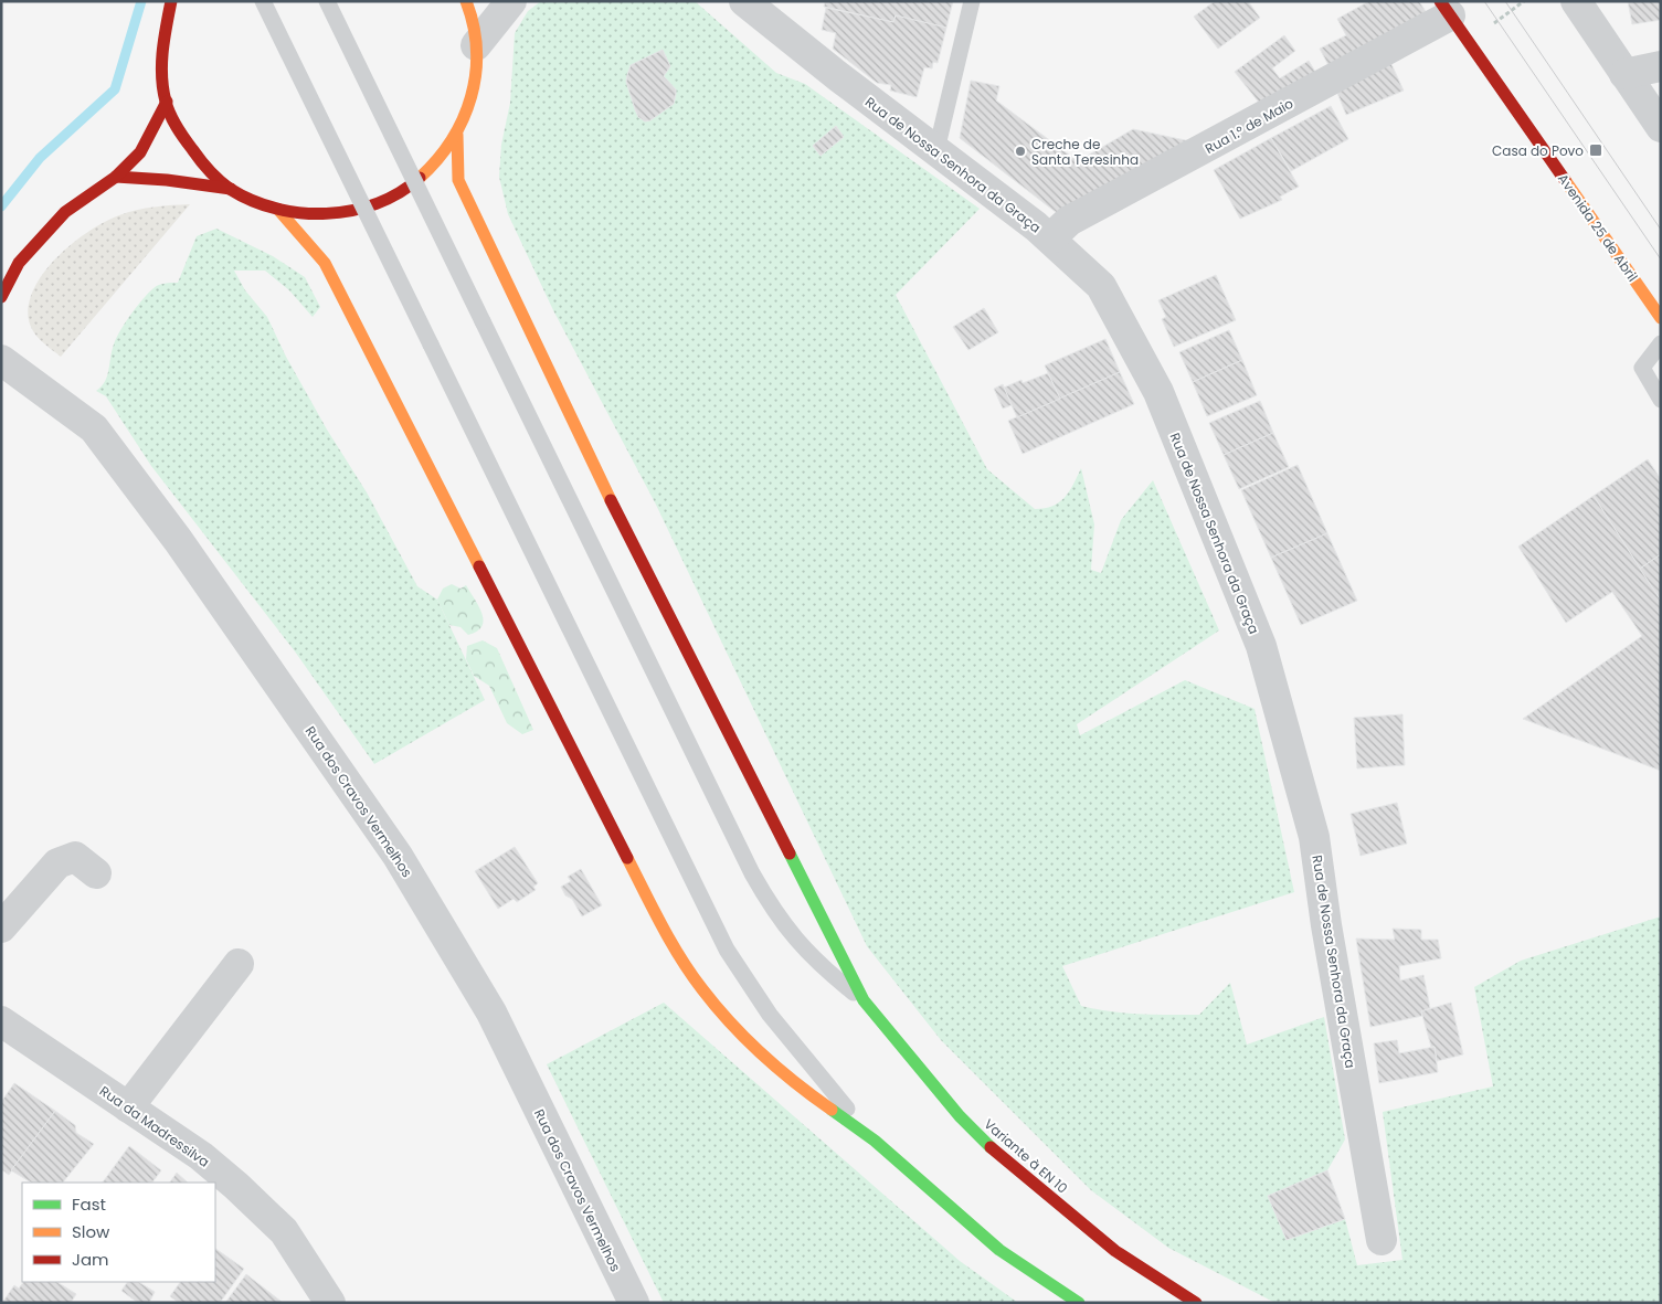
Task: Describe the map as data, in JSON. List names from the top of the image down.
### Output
{
  "streets": {
    "main road": ["Avenida 25 de Abril", "Variante à EN 10"],
    "street": [
      "Rua 1.º de Maio",
      "Rua de Nossa Senhora da Graça",
      "Rua dos Cravos Vermelhos",
      "Rua da Madressilva"
    ]
  },
  "crossings": [
    ["Rua 1.º de Maio", "Rua de Nossa Senhora da Graça"],
    ["Rua 1.º de Maio", "Avenida 25 de Abril"]
  ],
  "places": {
    "transit": ["Casa do Povo"],
    "other": ["Creche de Santa Teresinha"]
  },
  "legend": ["Fast", "Slow", "Jam"]
}
